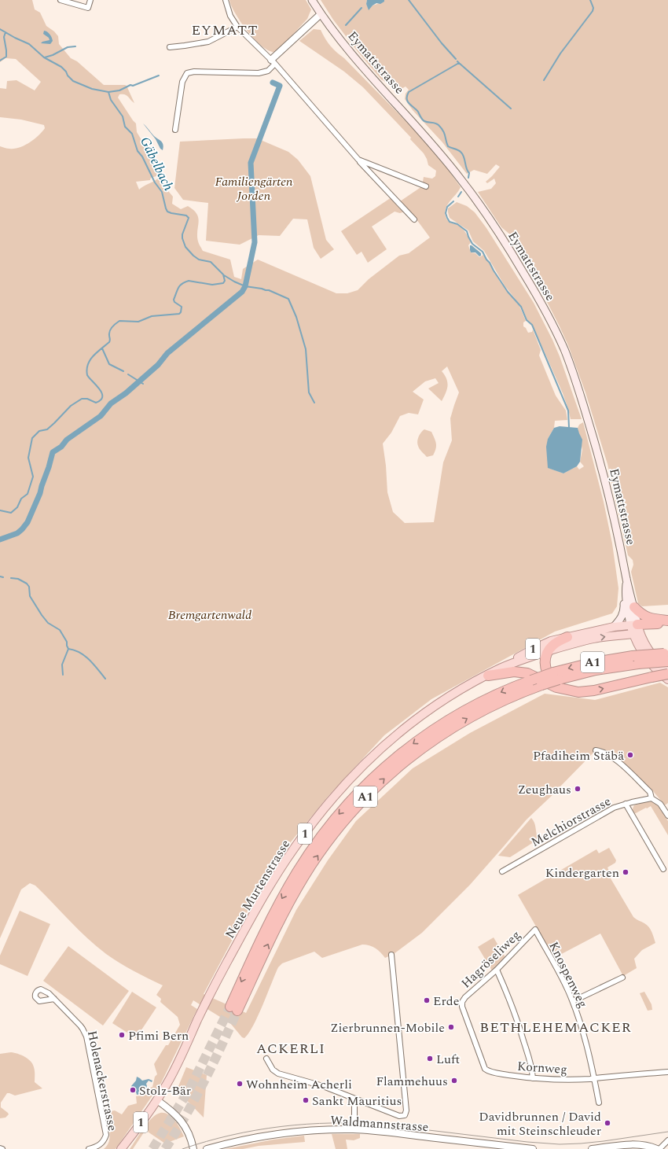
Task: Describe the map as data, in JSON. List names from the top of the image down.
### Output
{
  "streets": {
    "highway": ["A1"],
    "main road": ["Eymattstrasse", "1", "Neue Murtenstrasse"],
    "street": [
      "Melchiorstrasse",
      "Hagröseliweg",
      "Knospenweg",
      "Kornweg",
      "Holenackerstrasse",
      "Waldmannstrasse"
    ]
  },
  "crossings": [
    ["Eymattstrasse", "Neue Murtenstrasse"],
    ["Hagröseliweg", "Knospenweg"],
    ["Hagröseliweg", "Kornweg"],
    ["Knospenweg", "Kornweg"]
  ],
  "districts": ["EYMATT", "BETHLEHEMACKER", "ACKERLI"],
  "water": ["Gäbelbach"],
  "parks": ["Familiengärten Jorden", "Bremgartenwald"],
  "places": [
    "Pfadiheim Stäbä",
    "Zeughaus",
    "Kindergarten",
    "Erde",
    "Zierbrunnen-Mobile",
    "Pfimi Bern",
    "Luft",
    "Flammehuus",
    "Wohnheim Acherli",
    "Stolz-Bär",
    "Sankt Mauritius",
    "Davidbrunnen / David mit Steinschleuder"
  ]
}
